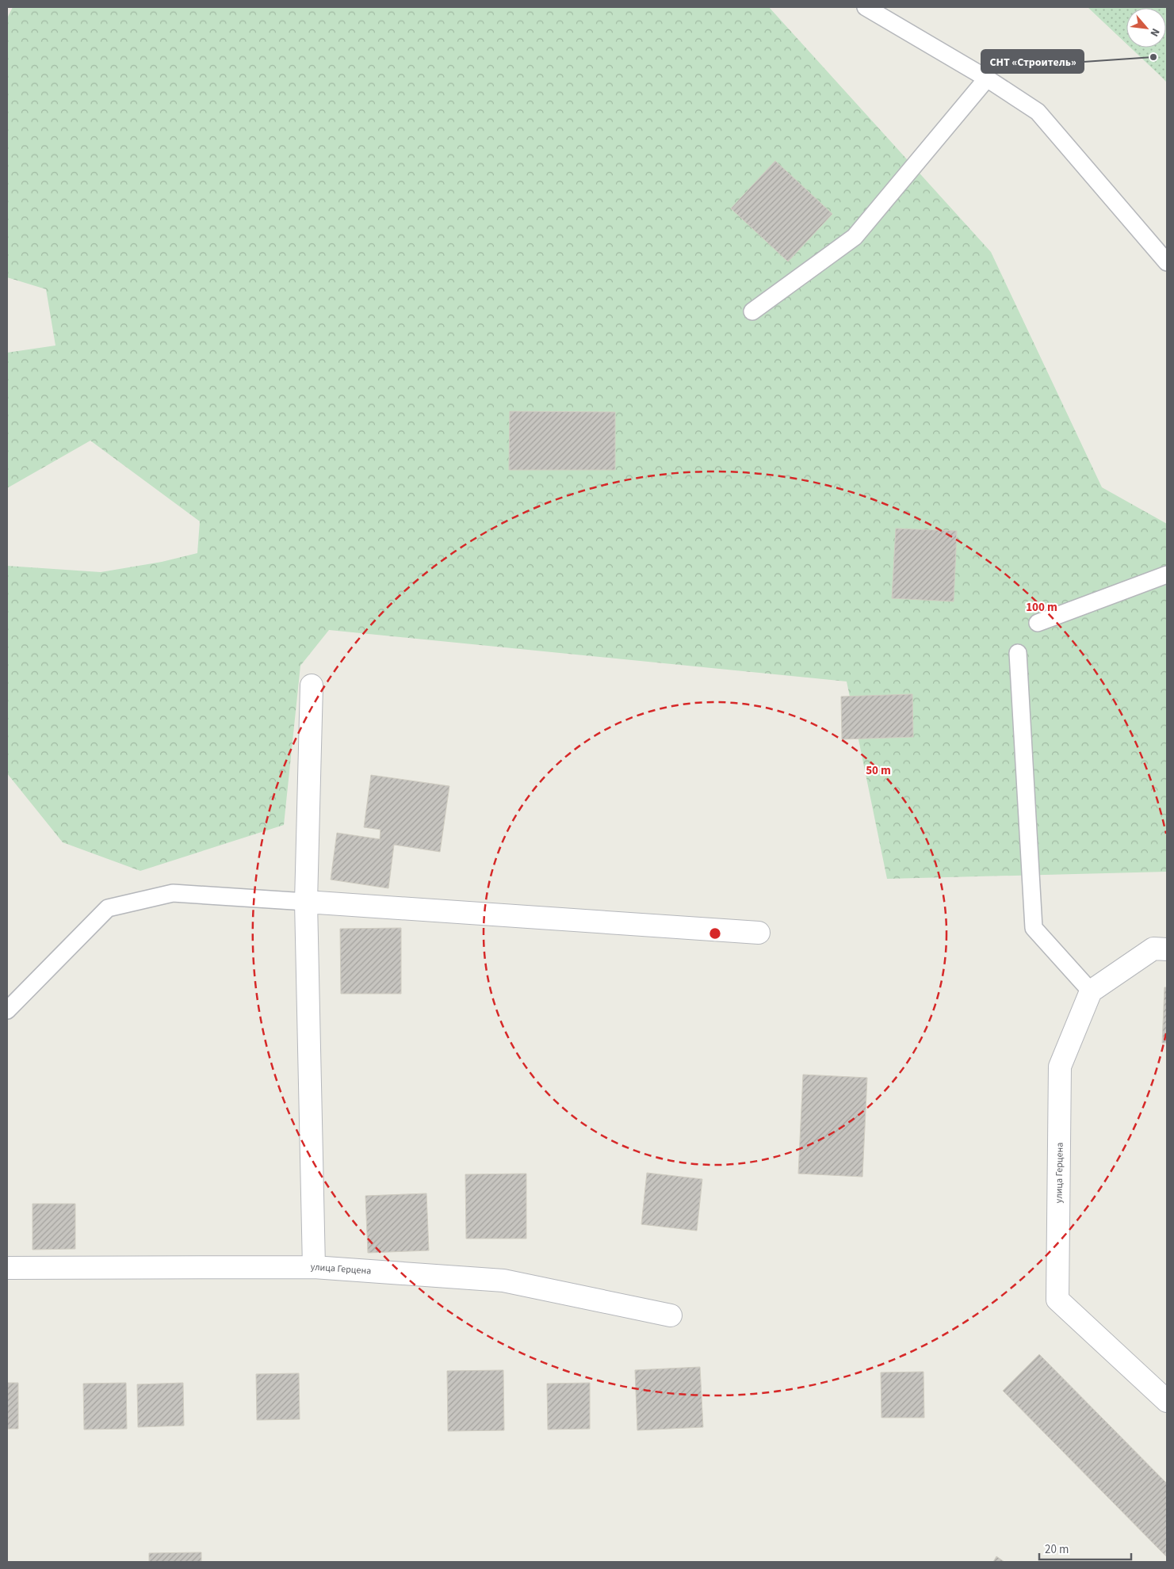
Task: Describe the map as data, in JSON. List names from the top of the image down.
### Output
{
  "streets": {
    "street": ["улица Герцена"]
  },
  "places": ["СНТ «Строитель»"],
  "scale_bar": "20 m",
  "north": "bottom right",
  "rings": ["100 m", "50 m"]
}
